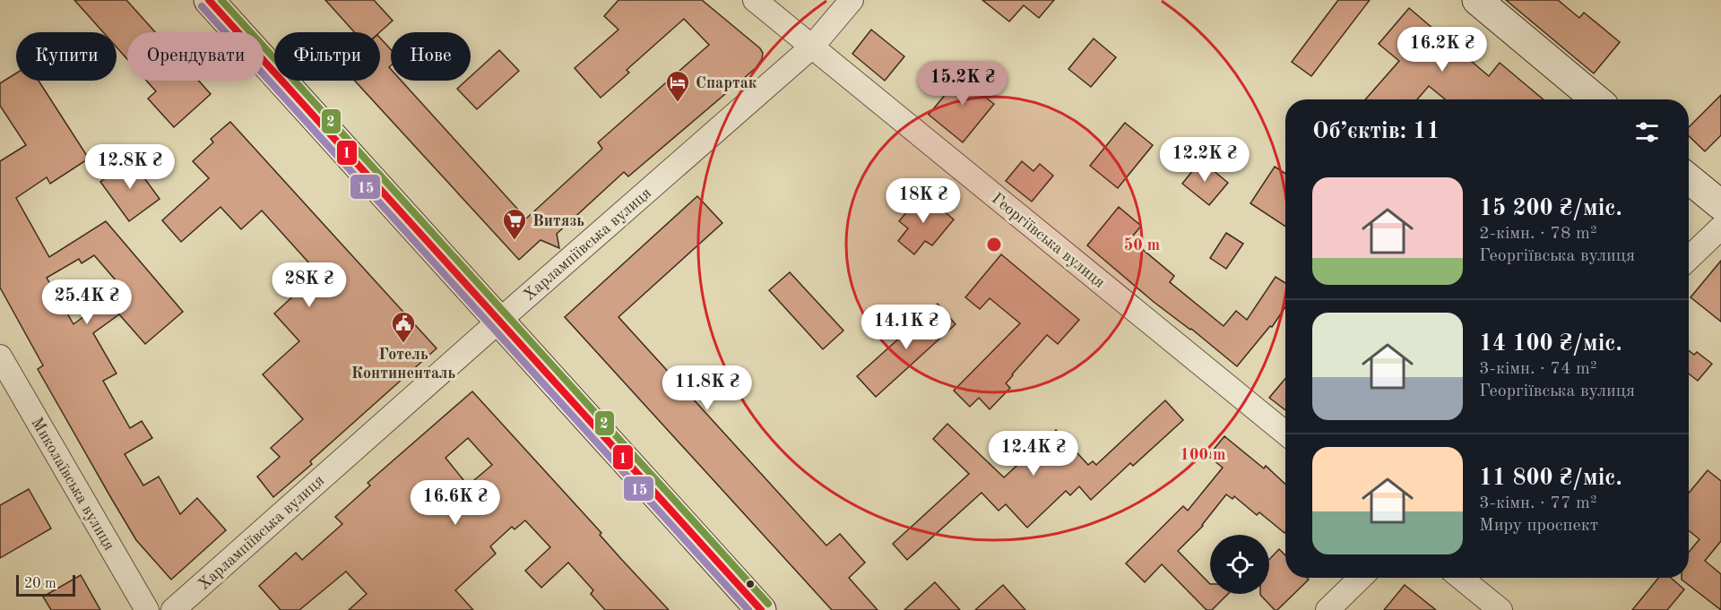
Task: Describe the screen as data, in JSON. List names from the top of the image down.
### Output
{
  "streets": {
    "street": ["Георгіївська вулиця", "Харлампіївська вулиця", "Миколаївська вулиця"]
  },
  "crossings": [
    ["Георгіївська вулиця", "Харлампіївська вулиця"]
  ],
  "places": {
    "hotel": ["Спартак"],
    "supermarket": ["Витязь"],
    "public building": ["Готель Континенталь"]
  },
  "lines": ["transit line 1", "transit line 2", "transit line 15"],
  "scale_bar": "20 m",
  "page": {
    "price": [
      "16.2K ₴",
      "15.2K ₴",
      "12.2K ₴",
      "12.8K ₴",
      "18K ₴",
      "28K ₴",
      "25.4K ₴",
      "14.1K ₴",
      "11.8K ₴",
      "12.4K ₴",
      "16.6K ₴"
    ],
    "chip": [
      "Купити",
      "Орендувати",
      "Фільтри",
      "Нове"
    ],
    "heading": "Об’єктів: 11",
    "list": [
      {
        "name": "15 200 ₴/міс.",
        "note": "2-кімн. · 78 m² · Георгіївська вулиця"
      },
      {
        "name": "14 100 ₴/міс.",
        "note": "3-кімн. · 74 m² · Георгіївська вулиця"
      },
      {
        "name": "11 800 ₴/міс.",
        "note": "3-кімн. · 77 m² · Миру проспект"
      }
    ],
    "scale": "20 m"
  },
  "rings": ["50 m", "100 m"]
}
